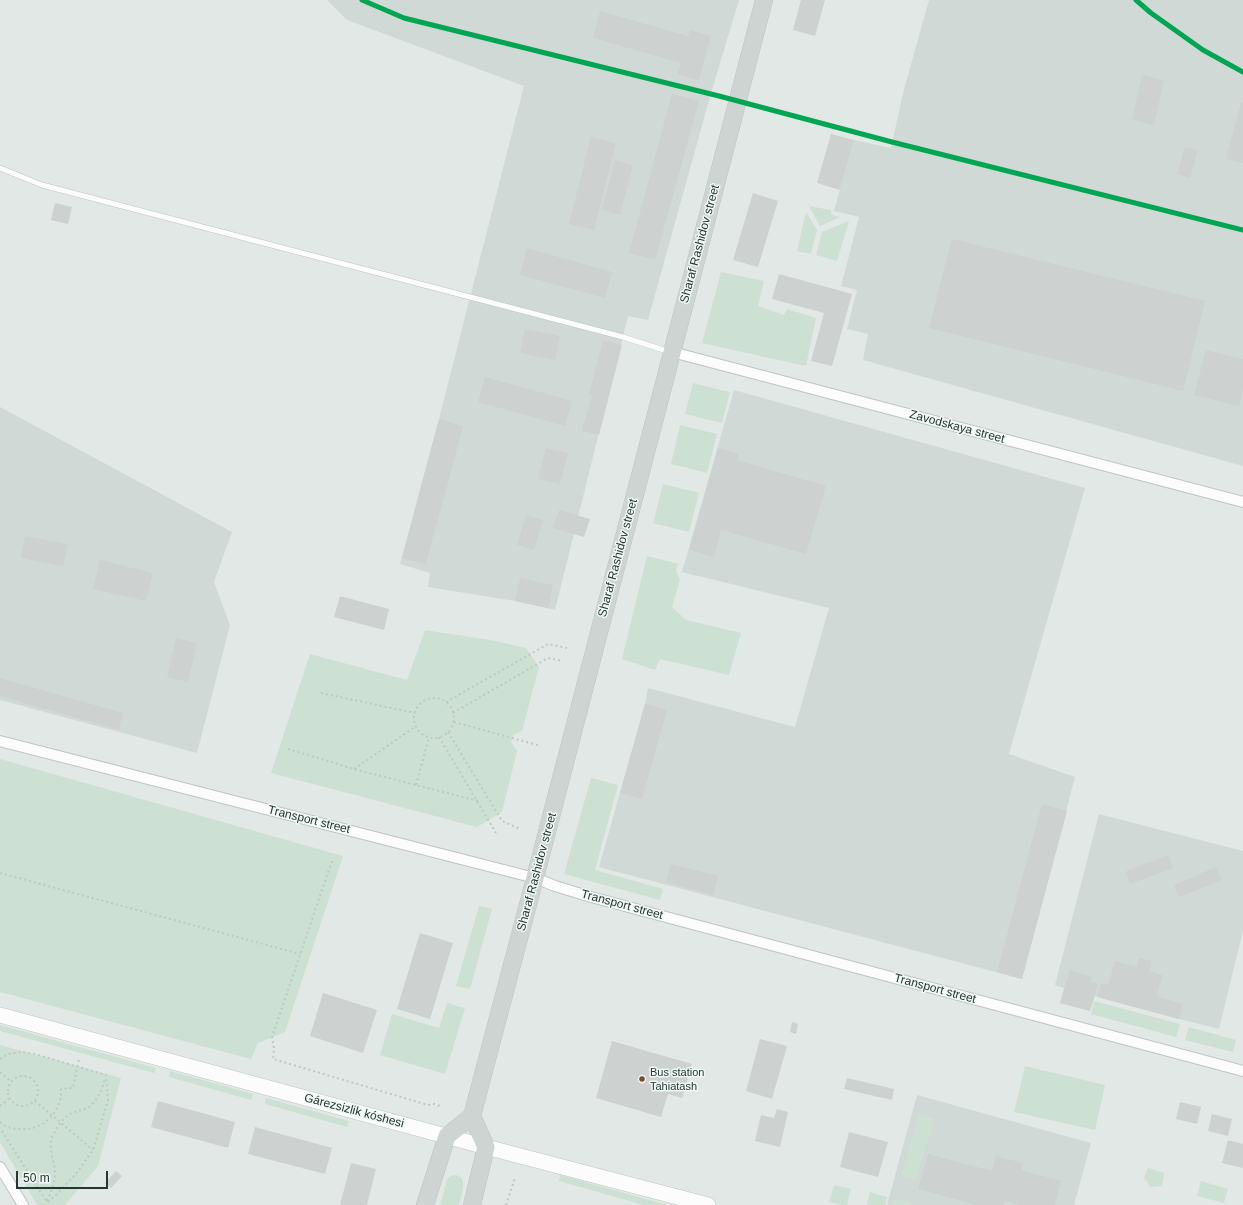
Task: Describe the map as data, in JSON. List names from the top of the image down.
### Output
{
  "streets": {
    "main road": ["Sharaf Rashidov street"],
    "street": ["Zavodskaya street", "Transport street", "Gárezsizlik kóshesi"]
  },
  "crossings": [
    ["Sharaf Rashidov street", "Zavodskaya street"],
    ["Sharaf Rashidov street", "Transport street"]
  ],
  "places": ["Bus station Tahiatash"],
  "scale_bar": "50 m"
}
